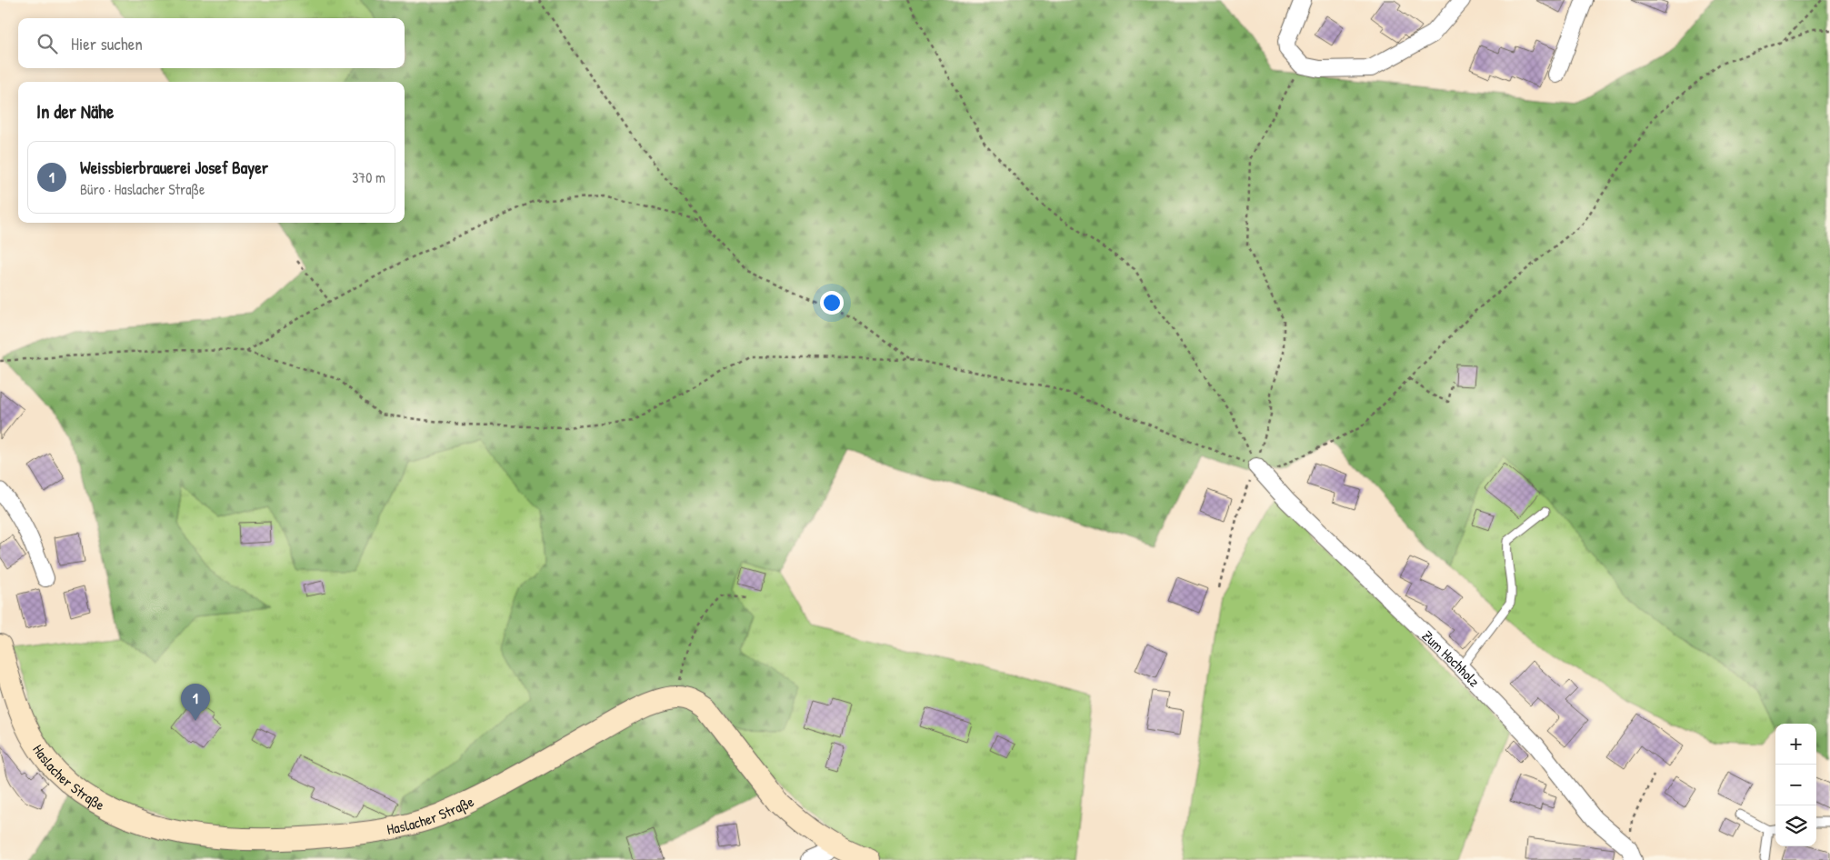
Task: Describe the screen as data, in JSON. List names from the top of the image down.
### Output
{
  "streets": {
    "street": ["Zum Hochholz", "Haslacher Straße"]
  },
  "page": {
    "search": "Hier suchen",
    "heading": "In der Nähe",
    "list": [
      {
        "mark": "1",
        "name": "Weissbierbrauerei Josef Bayer",
        "note": "Büro · Haslacher Straße",
        "value": "370 m"
      }
    ],
    "pins": "1",
    "map_buttons": ["+", "−"]
  }
}
